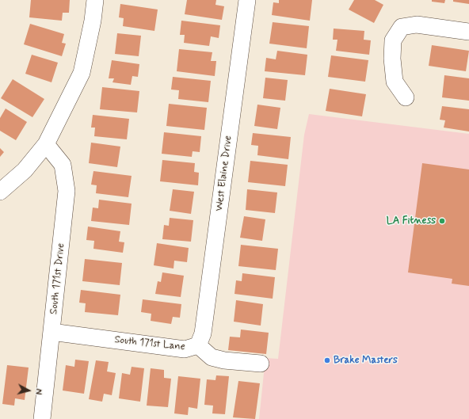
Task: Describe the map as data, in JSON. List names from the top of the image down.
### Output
{
  "streets": {
    "street": ["West Elaine Drive", "South 171st Drive", "South 171st Lane"]
  },
  "crossings": [
    ["West Elaine Drive", "South 171st Lane"],
    ["South 171st Drive", "South 171st Lane"]
  ],
  "places": ["LA Fitness", "Brake Masters"],
  "north": "right"
}
